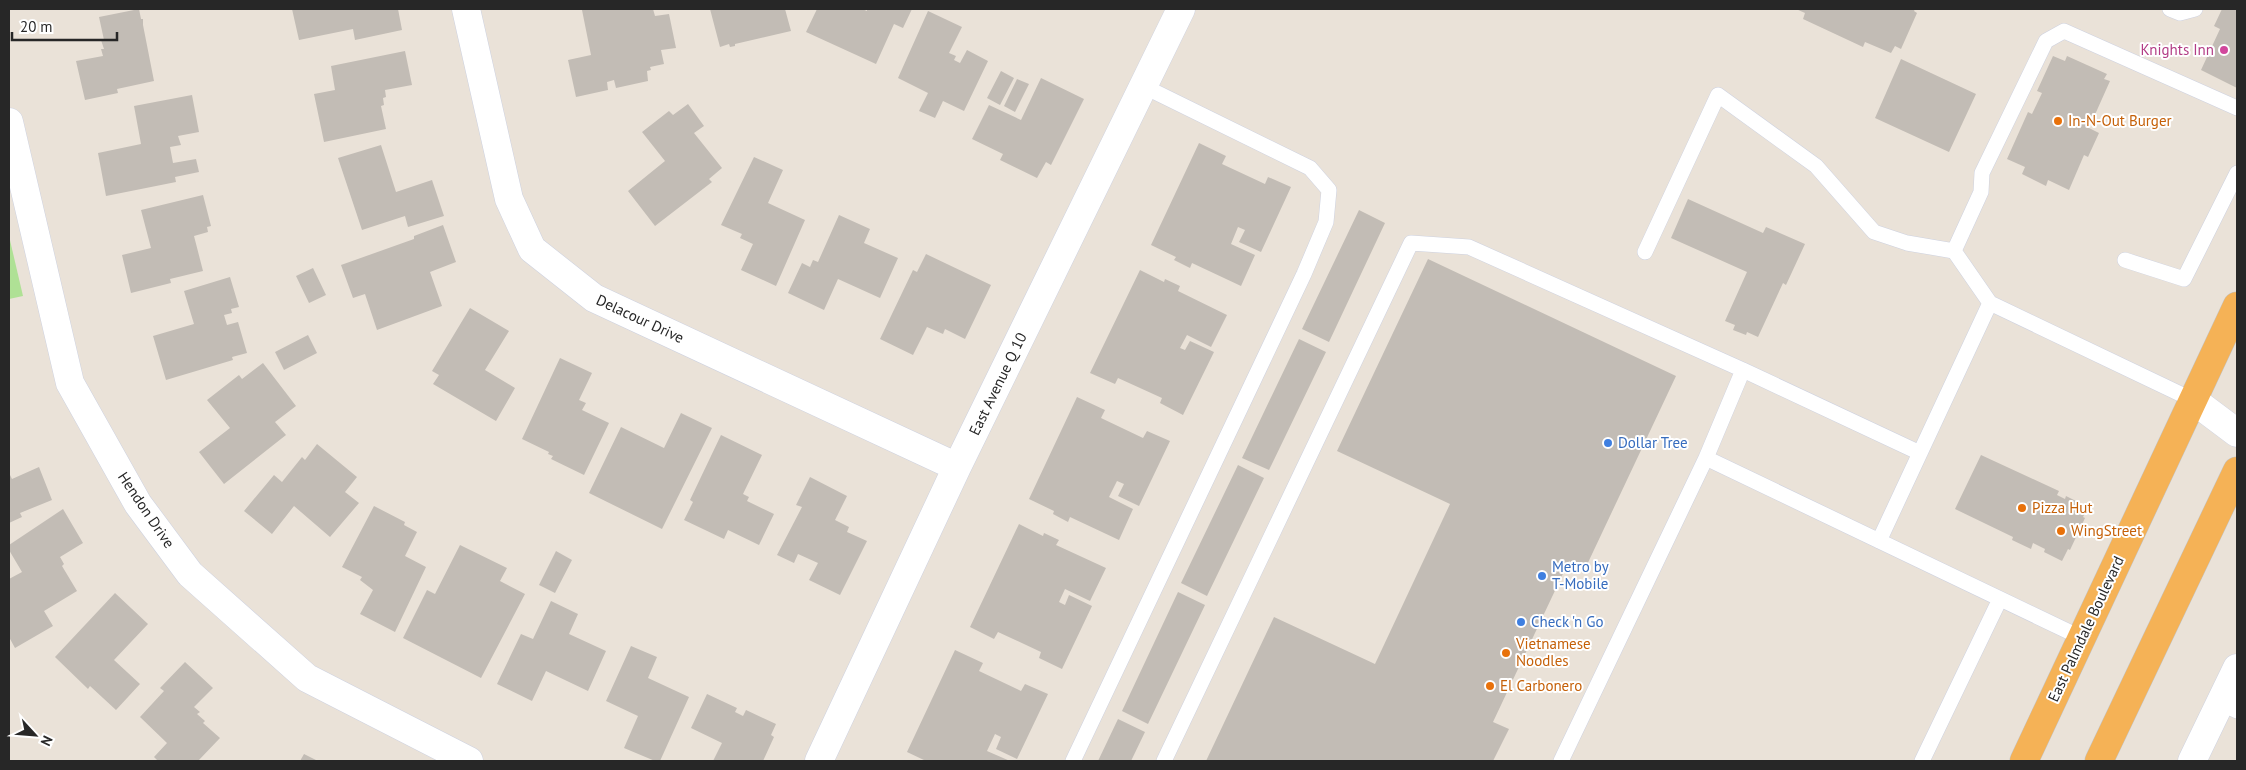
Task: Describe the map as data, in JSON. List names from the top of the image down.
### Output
{
  "streets": {
    "highway": ["East Palmdale Boulevard"],
    "street": ["Delacour Drive", "East Avenue Q 10", "Hendon Drive"]
  },
  "crossings": [
    ["Delacour Drive", "East Avenue Q 10"]
  ],
  "places": [
    "Knights Inn",
    "In-N-Out Burger",
    "Dollar Tree",
    "Pizza Hut",
    "WingStreet",
    "Metro by T-Mobile",
    "Check 'n Go",
    "Vietnamese Noodles",
    "El Carbonero"
  ],
  "scale_bar": "20 m",
  "north": "bottom right"
}
